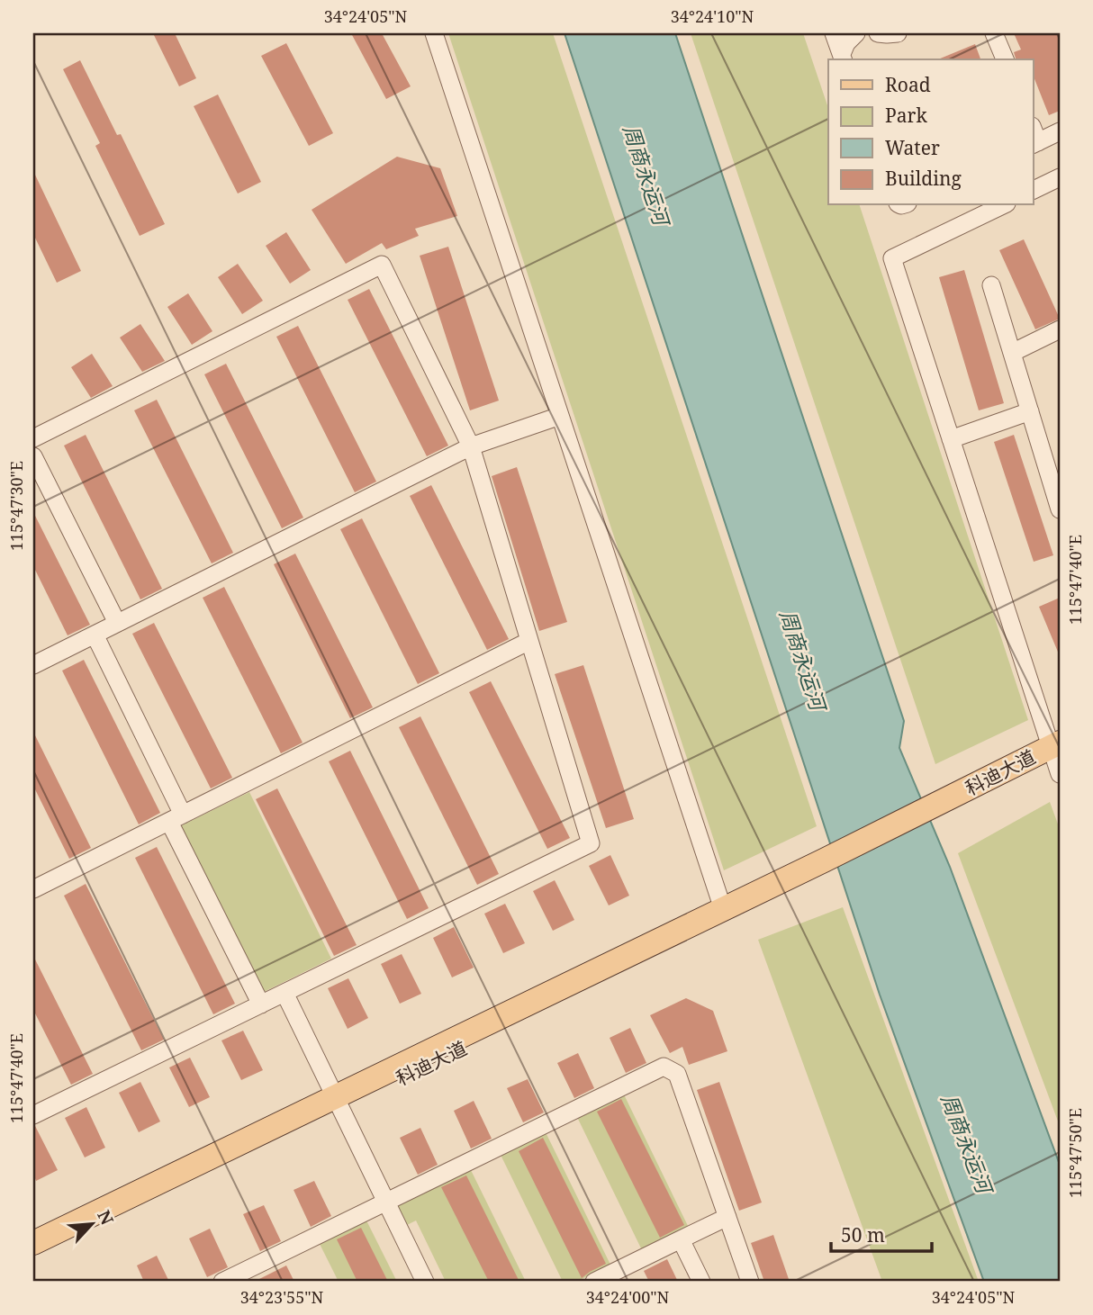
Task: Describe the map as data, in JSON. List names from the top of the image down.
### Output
{
  "streets": {
    "main road": ["科迪大道"]
  },
  "water": ["周商永运河"],
  "legend": [
    "Road",
    "Park",
    "Water",
    "Building"
  ],
  "scale_bar": "50 m",
  "north": "top right",
  "coordinates": [
    "34°24'05\"N",
    "34°24'10\"N",
    "115°47'30\"E",
    "115°47'40\"E",
    "115°47'50\"E",
    "34°23'55\"N",
    "34°24'00\"N"
  ]
}
